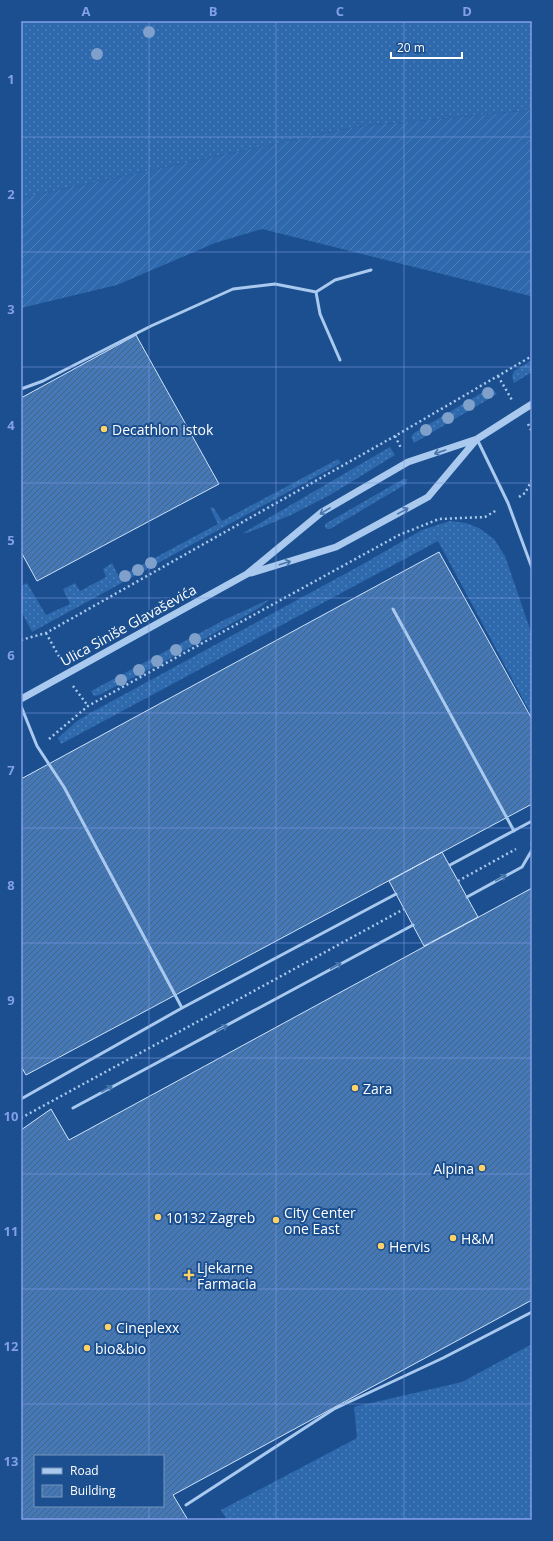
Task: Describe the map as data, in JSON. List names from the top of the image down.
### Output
{
  "streets": {
    "street": ["Ulica Siniše Glavaševića"]
  },
  "places": {
    "other": [
      "Decathlon istok",
      "Zara",
      "Alpina",
      "10132 Zagreb",
      "City Center one East",
      "H&M",
      "Hervis",
      "Cineplexx",
      "bio&bio"
    ],
    "health": ["Ljekarne Farmacia"]
  },
  "legend": ["Road", "Building"],
  "scale_bar": "20 m",
  "grid": {
    "columns": [
      "A",
      "B",
      "C",
      "D"
    ],
    "rows": [
      "1",
      "2",
      "3",
      "4",
      "5",
      "6",
      "7",
      "8",
      "9",
      "10",
      "11",
      "12",
      "13"
    ]
  }
}
